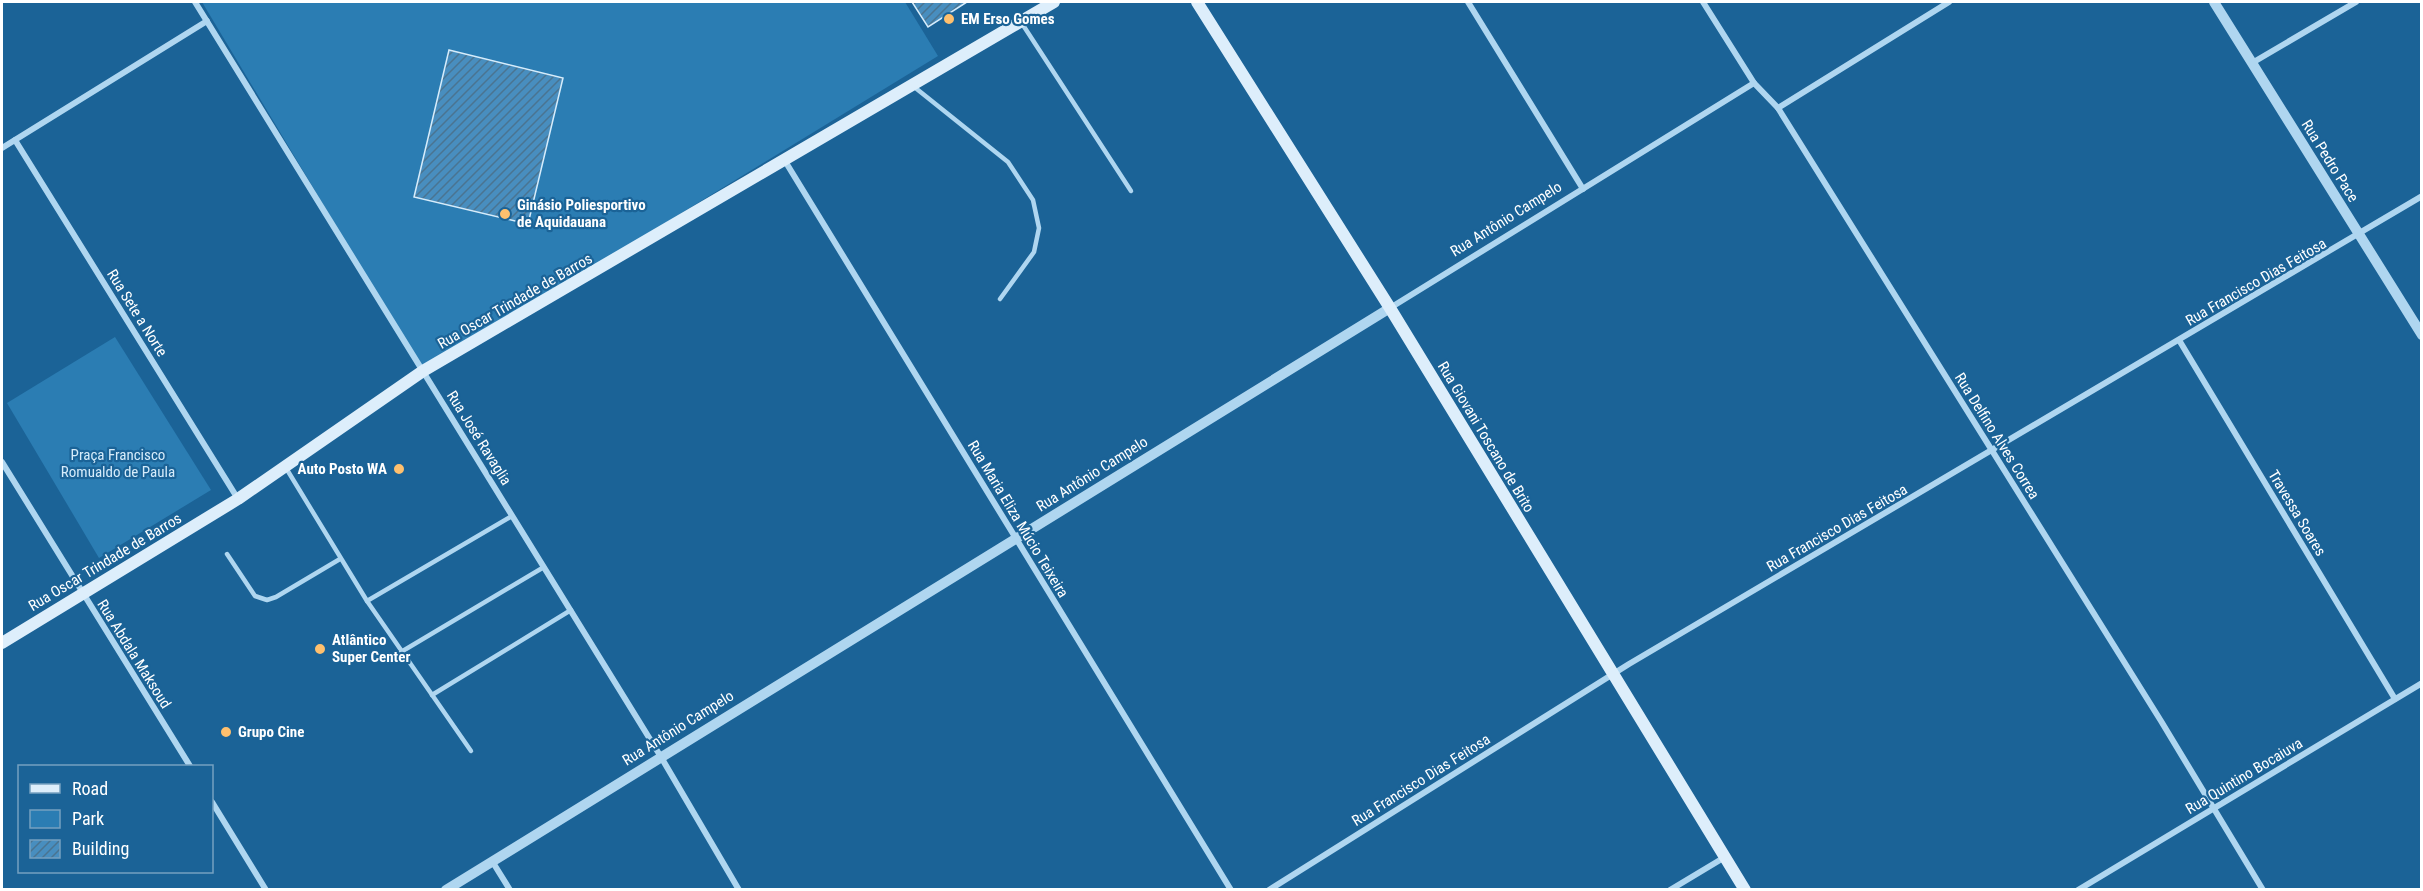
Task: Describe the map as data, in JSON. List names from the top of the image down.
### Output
{
  "streets": {
    "main road": ["Rua Oscar Trindade de Barros", "Rua Giovani Toscano de Brito"],
    "street": [
      "Rua Pedro Pace",
      "Rua Antônio Campelo",
      "Rua Francisco Dias Feitosa",
      "Rua Sete a Norte",
      "Rua Delfino Alves Correa",
      "Rua José Ravaglia",
      "Travessa Soares",
      "Rua Maria Eliza Múcio Teixeira",
      "Rua Abdala Maksoud",
      "Rua Quintino Bocaiuva"
    ]
  },
  "crossings": [
    ["Rua Pedro Pace", "Rua Francisco Dias Feitosa"],
    ["Rua Antônio Campelo", "Rua Delfino Alves Correa"],
    ["Rua Antônio Campelo", "Rua Giovani Toscano de Brito"],
    ["Rua Antônio Campelo", "Rua José Ravaglia"],
    ["Rua Antônio Campelo", "Rua Maria Eliza Múcio Teixeira"],
    ["Rua Francisco Dias Feitosa", "Rua Delfino Alves Correa"],
    ["Rua Francisco Dias Feitosa", "Rua Giovani Toscano de Brito"],
    ["Rua Francisco Dias Feitosa", "Travessa Soares"],
    ["Rua Oscar Trindade de Barros", "Rua Sete a Norte"],
    ["Rua Oscar Trindade de Barros", "Rua José Ravaglia"],
    ["Rua Oscar Trindade de Barros", "Rua Maria Eliza Múcio Teixeira"],
    ["Rua Oscar Trindade de Barros", "Rua Abdala Maksoud"],
    ["Rua Delfino Alves Correa", "Rua Quintino Bocaiuva"],
    ["Travessa Soares", "Rua Quintino Bocaiuva"]
  ],
  "parks": ["Praça Francisco Romualdo de Paula"],
  "places": [
    "EM Erso Gomes",
    "Ginásio Poliesportivo de Aquidauana",
    "Auto Posto WA",
    "Atlântico Super Center",
    "Grupo Cine"
  ],
  "legend": ["Road", "Park", "Building"]
}
